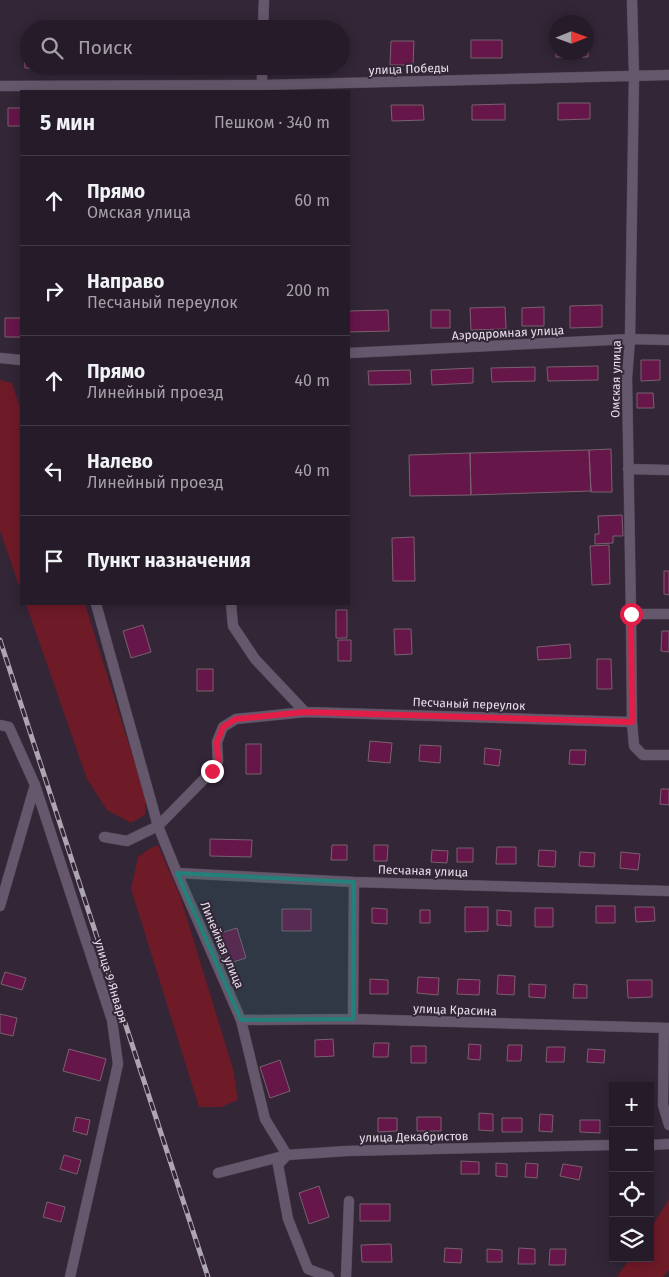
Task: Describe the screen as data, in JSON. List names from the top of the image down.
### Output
{
  "streets": {
    "street": [
      "улица Победы",
      "Аэродромная улица",
      "Омская улица",
      "Песчаный переулок",
      "Песчаная улица",
      "Линейная улица",
      "улица 9 Января",
      "улица Красина",
      "улица Декабристов"
    ]
  },
  "crossings": [
    ["улица Победы", "Омская улица"],
    ["Аэродромная улица", "Омская улица"],
    ["Омская улица", "Песчаный переулок"],
    ["Песчаный переулок", "Линейная улица"],
    ["Песчаная улица", "Линейная улица"],
    ["Линейная улица", "улица Красина"],
    ["Линейная улица", "улица Декабристов"]
  ],
  "north": "right",
  "page": {
    "search": "Поиск",
    "heading": ["5 мин", "Пешком · 340 m"],
    "list": [
      ["Прямо", "Омская улица", "60 m"],
      ["Направо", "Песчаный переулок", "200 m"],
      ["Прямо", "Линейный проезд", "40 m"],
      ["Налево", "Линейный проезд", "40 m"],
      "Пункт назначения"
    ],
    "map_buttons": ["+", "−"]
  }
}
